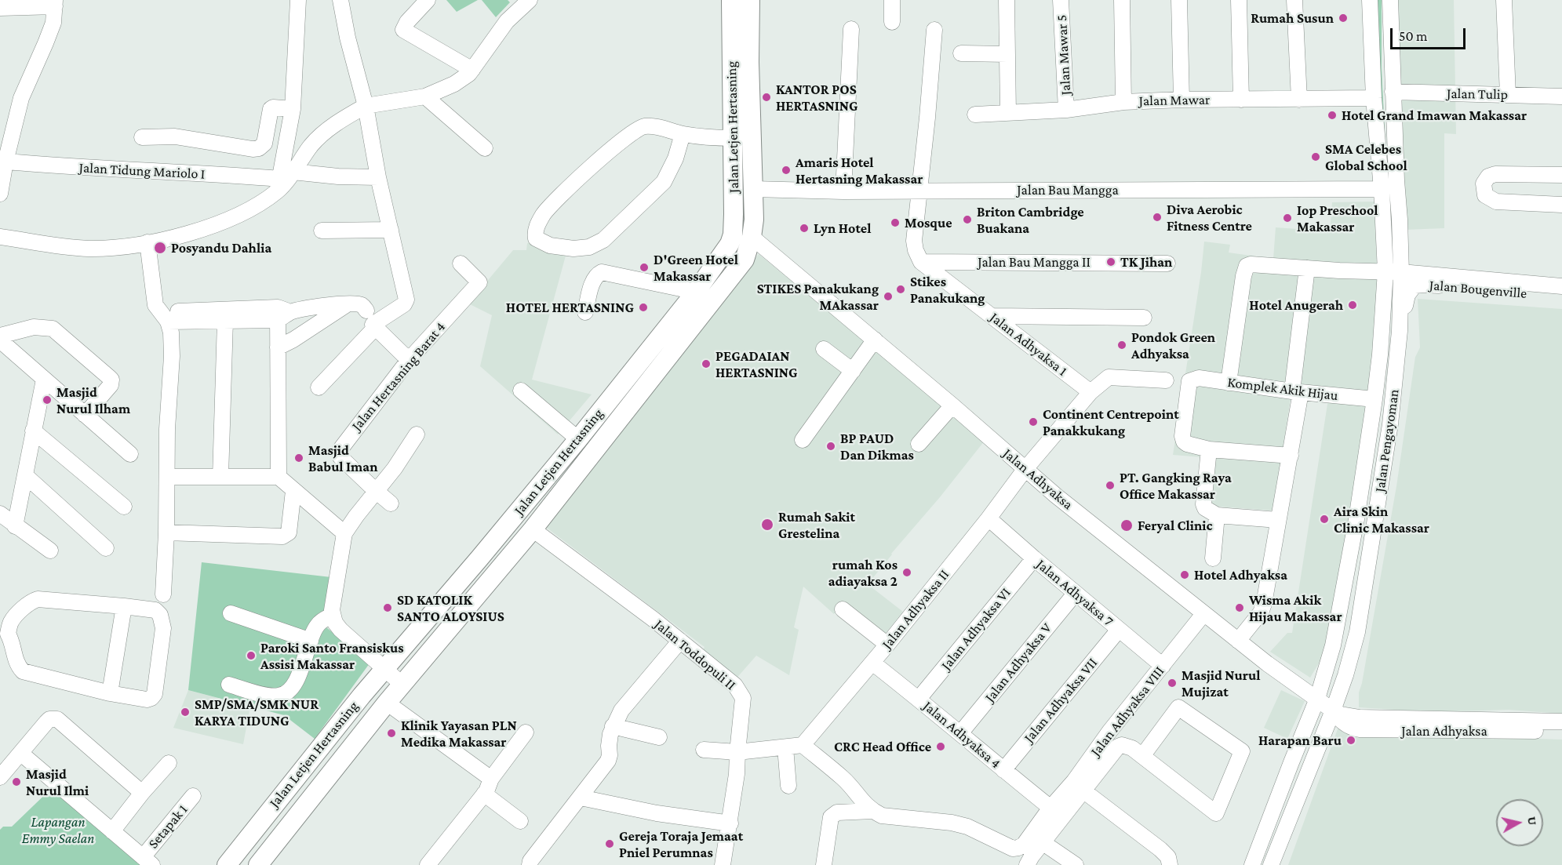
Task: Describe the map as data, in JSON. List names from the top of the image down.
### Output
{
  "streets": {
    "main road": ["Jalan Letjen Hertasning"],
    "street": [
      "Jalan Mawar 5",
      "Jalan Tulip",
      "Jalan Mawar",
      "Jalan Tidung Mariolo I",
      "Jalan Bau Mangga",
      "Jalan Bau Mangga II",
      "Jalan Bougenville",
      "Jalan Adhyaksa 1",
      "Jalan Hertasning Barat 4",
      "Komplek Akik Hijau",
      "Jalan Pengayoman",
      "Jalan Adhyaksa",
      "Jalan Adhyaksa 7",
      "Jalan Adhyaksa II",
      "Jalan Adhyaksa VI",
      "Jalan Toddopuli II",
      "Jalan Adhyaksa V",
      "Jalan Adhyaksa VII",
      "Jalan Adhyaksa VIII",
      "Jalan Adhyaksa 4",
      "Setapak 1"
    ]
  },
  "crossings": [
    ["Jalan Mawar 5", "Jalan Mawar"],
    ["Jalan Tulip", "Jalan Pengayoman"],
    ["Jalan Mawar", "Jalan Pengayoman"],
    ["Jalan Letjen Hertasning", "Jalan Bau Mangga"],
    ["Jalan Letjen Hertasning", "Jalan Adhyaksa"],
    ["Jalan Letjen Hertasning", "Jalan Toddopuli II"],
    ["Jalan Bau Mangga", "Jalan Pengayoman"],
    ["Jalan Bau Mangga II", "Jalan Adhyaksa 1"],
    ["Jalan Bougenville", "Komplek Akik Hijau"],
    ["Jalan Bougenville", "Jalan Pengayoman"],
    ["Jalan Adhyaksa 1", "Jalan Adhyaksa II"],
    ["Komplek Akik Hijau", "Jalan Pengayoman"],
    ["Jalan Pengayoman", "Jalan Adhyaksa"],
    ["Jalan Adhyaksa", "Jalan Adhyaksa II"],
    ["Jalan Adhyaksa", "Jalan Adhyaksa VIII"],
    ["Jalan Adhyaksa 7", "Jalan Adhyaksa II"],
    ["Jalan Adhyaksa 7", "Jalan Adhyaksa VI"],
    ["Jalan Adhyaksa 7", "Jalan Adhyaksa V"],
    ["Jalan Adhyaksa 7", "Jalan Adhyaksa VII"],
    ["Jalan Adhyaksa 7", "Jalan Adhyaksa VIII"],
    ["Jalan Adhyaksa II", "Jalan Adhyaksa 4"],
    ["Jalan Adhyaksa VI", "Jalan Adhyaksa 4"],
    ["Jalan Adhyaksa V", "Jalan Adhyaksa 4"],
    ["Jalan Adhyaksa VII", "Jalan Adhyaksa 4"],
    ["Jalan Adhyaksa VIII", "Jalan Adhyaksa 4"]
  ],
  "parks": ["Lapangan Emmy Saelan"],
  "places": [
    "Rumah Susun",
    "KANTOR POS HERTASNING",
    "Hotel Grand Imawan Makassar",
    "SMA Celebes Global School",
    "Amaris Hotel Hertasning Makassar",
    "Diva Aerobic Fitness Centre",
    "Iop Preschool Makassar",
    "Briton Cambridge Buakana",
    "Mosque",
    "Lyn Hotel",
    "Posyandu Dahlia",
    "TK Jihan",
    "D'Green Hotel Makassar",
    "Stikes Panakukang",
    "STIKES Panakukang MAkassar",
    "Hotel Anugerah",
    "HOTEL HERTASNING",
    "Pondok Green Adhyaksa",
    "PEGADAIAN HERTASNING",
    "Masjid Nurul Ilham",
    "Continent Centrepoint Panakkukang",
    "BP PAUD Dan Dikmas",
    "Masjid Babul Iman",
    "PT. Gangking Raya Office Makassar",
    "Aira Skin Clinic Makassar",
    "Rumah Sakit Grestelina",
    "Feryal Clinic",
    "rumah Kos adiayaksa 2",
    "Hotel Adhyaksa",
    "SD KATOLIK SANTO ALOYSIUS",
    "Wisma Akik Hijau Makassar",
    "Paroki Santo Fransiskus Assisi Makassar",
    "Masjid Nurul Mujizat",
    "SMP/SMA/SMK NUR KARYA TIDUNG",
    "Klinik Yayasan PLN Medika Makassar",
    "Harapan Baru",
    "CRC Head Office",
    "Masjid Nurul Ilmi",
    "Gereja Toraja Jemaat Pniel Perumnas"
  ],
  "scale_bar": "50 m",
  "north": "right"
}
